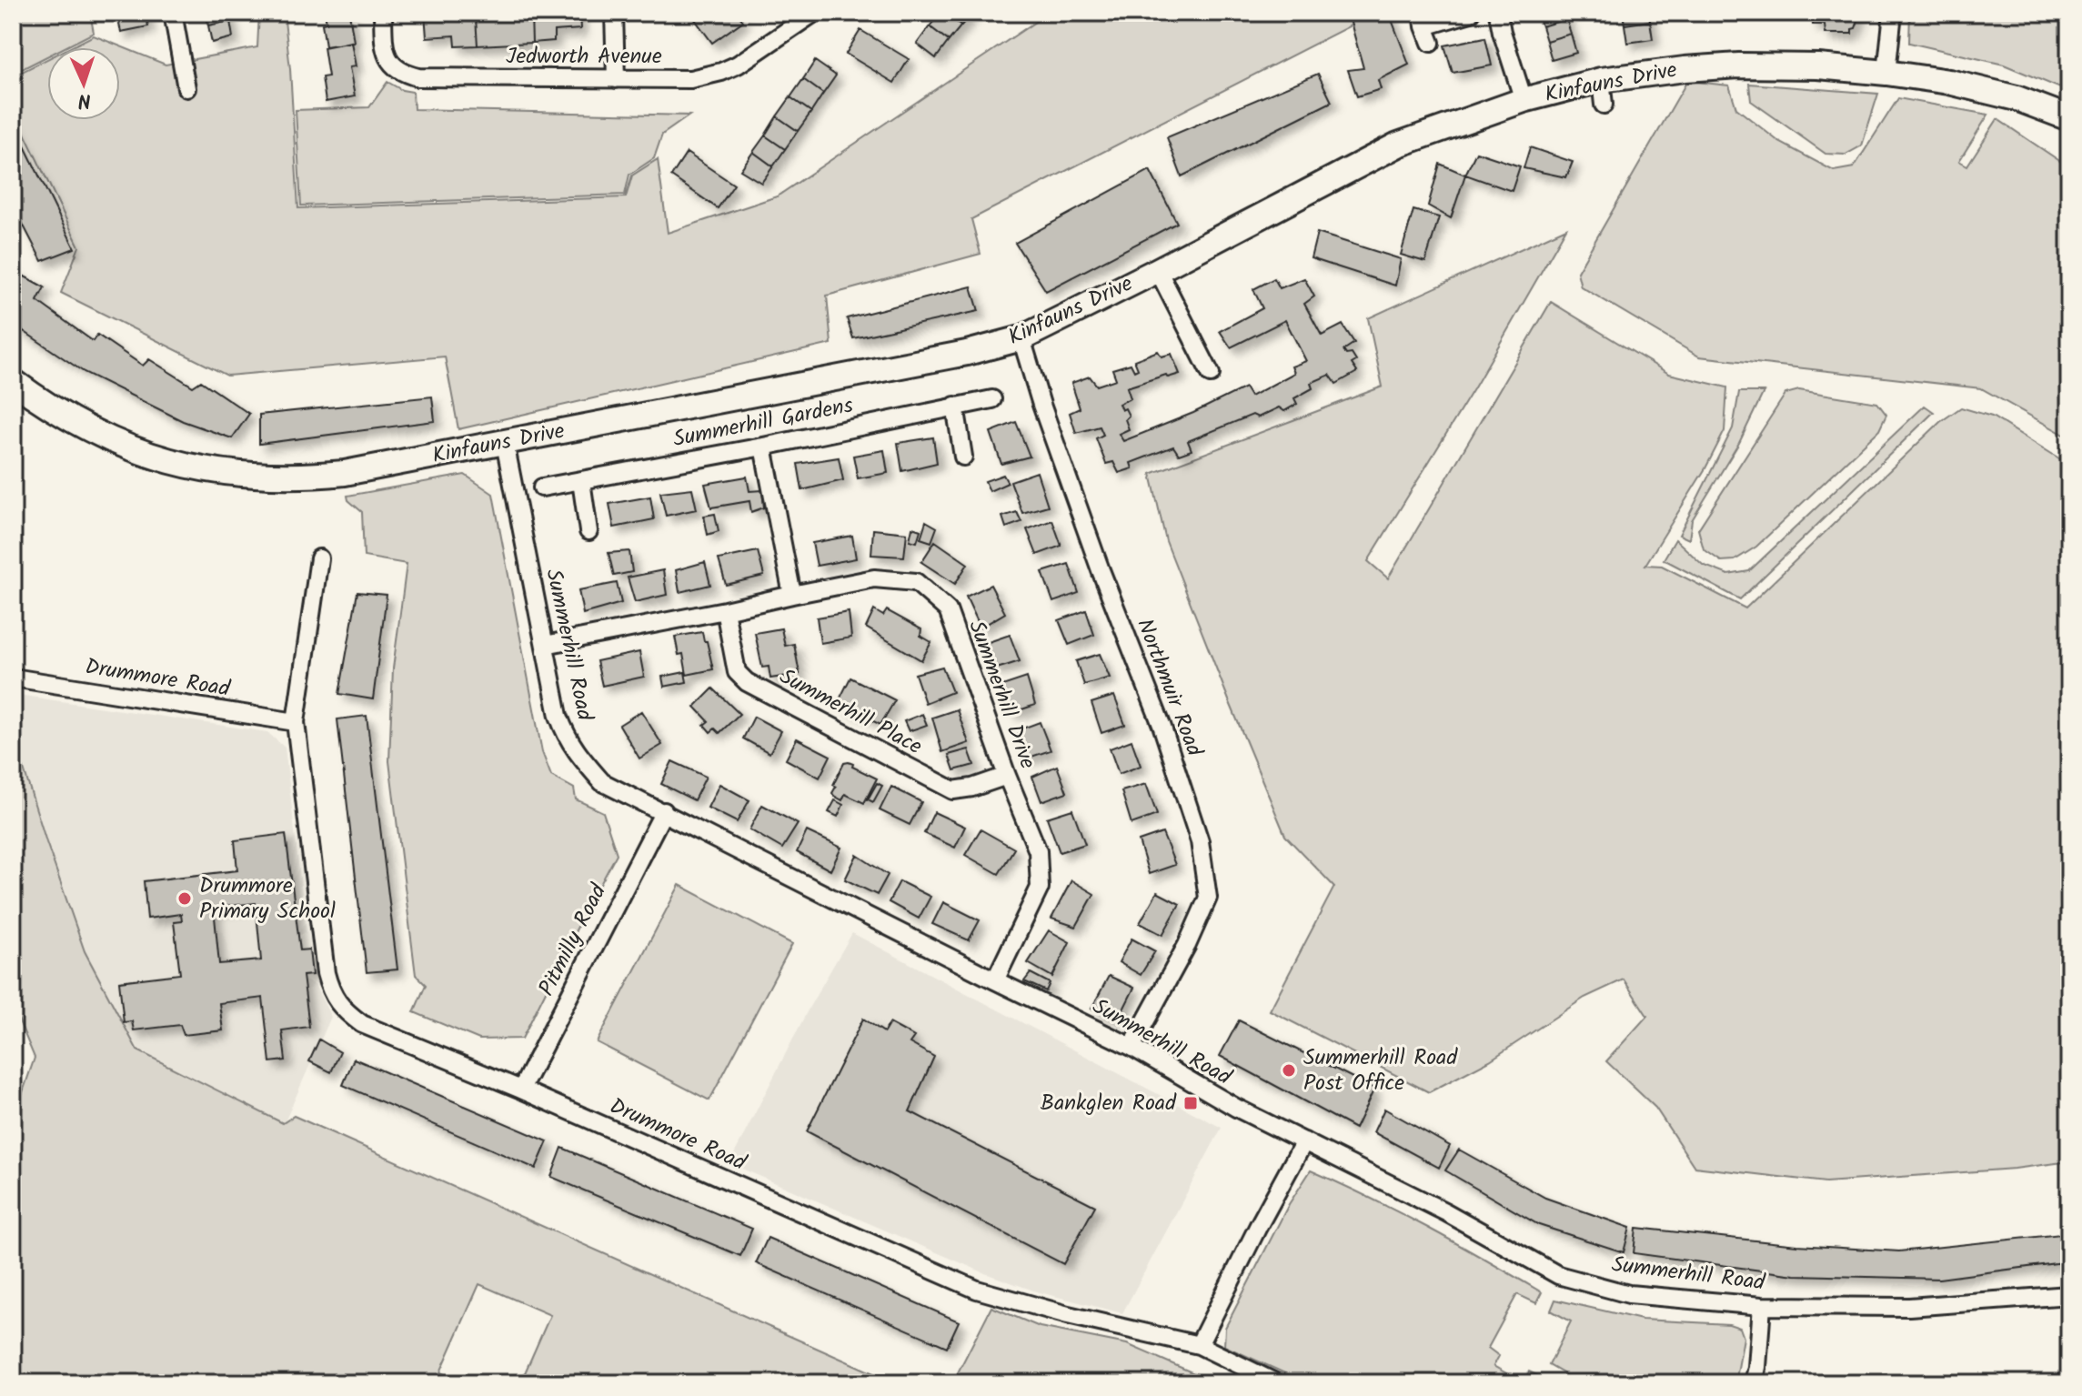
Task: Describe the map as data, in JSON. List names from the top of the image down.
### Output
{
  "streets": {
    "street": [
      "Jedworth Avenue",
      "Kinfauns Drive",
      "Summerhill Gardens",
      "Summerhill Road",
      "Drummore Road",
      "Northmuir Road",
      "Summerhill Drive",
      "Summerhill Place",
      "Pitmilly Road"
    ]
  },
  "crossings": [
    ["Kinfauns Drive", "Summerhill Road"],
    ["Kinfauns Drive", "Northmuir Road"],
    ["Summerhill Road", "Northmuir Road"],
    ["Summerhill Road", "Summerhill Drive"],
    ["Summerhill Road", "Pitmilly Road"],
    ["Drummore Road", "Pitmilly Road"],
    ["Summerhill Drive", "Summerhill Place"]
  ],
  "places": {
    "other": ["Drummore Primary School", "Summerhill Road Post Office"],
    "transit": ["Bankglen Road"]
  },
  "north": "bottom"
}
